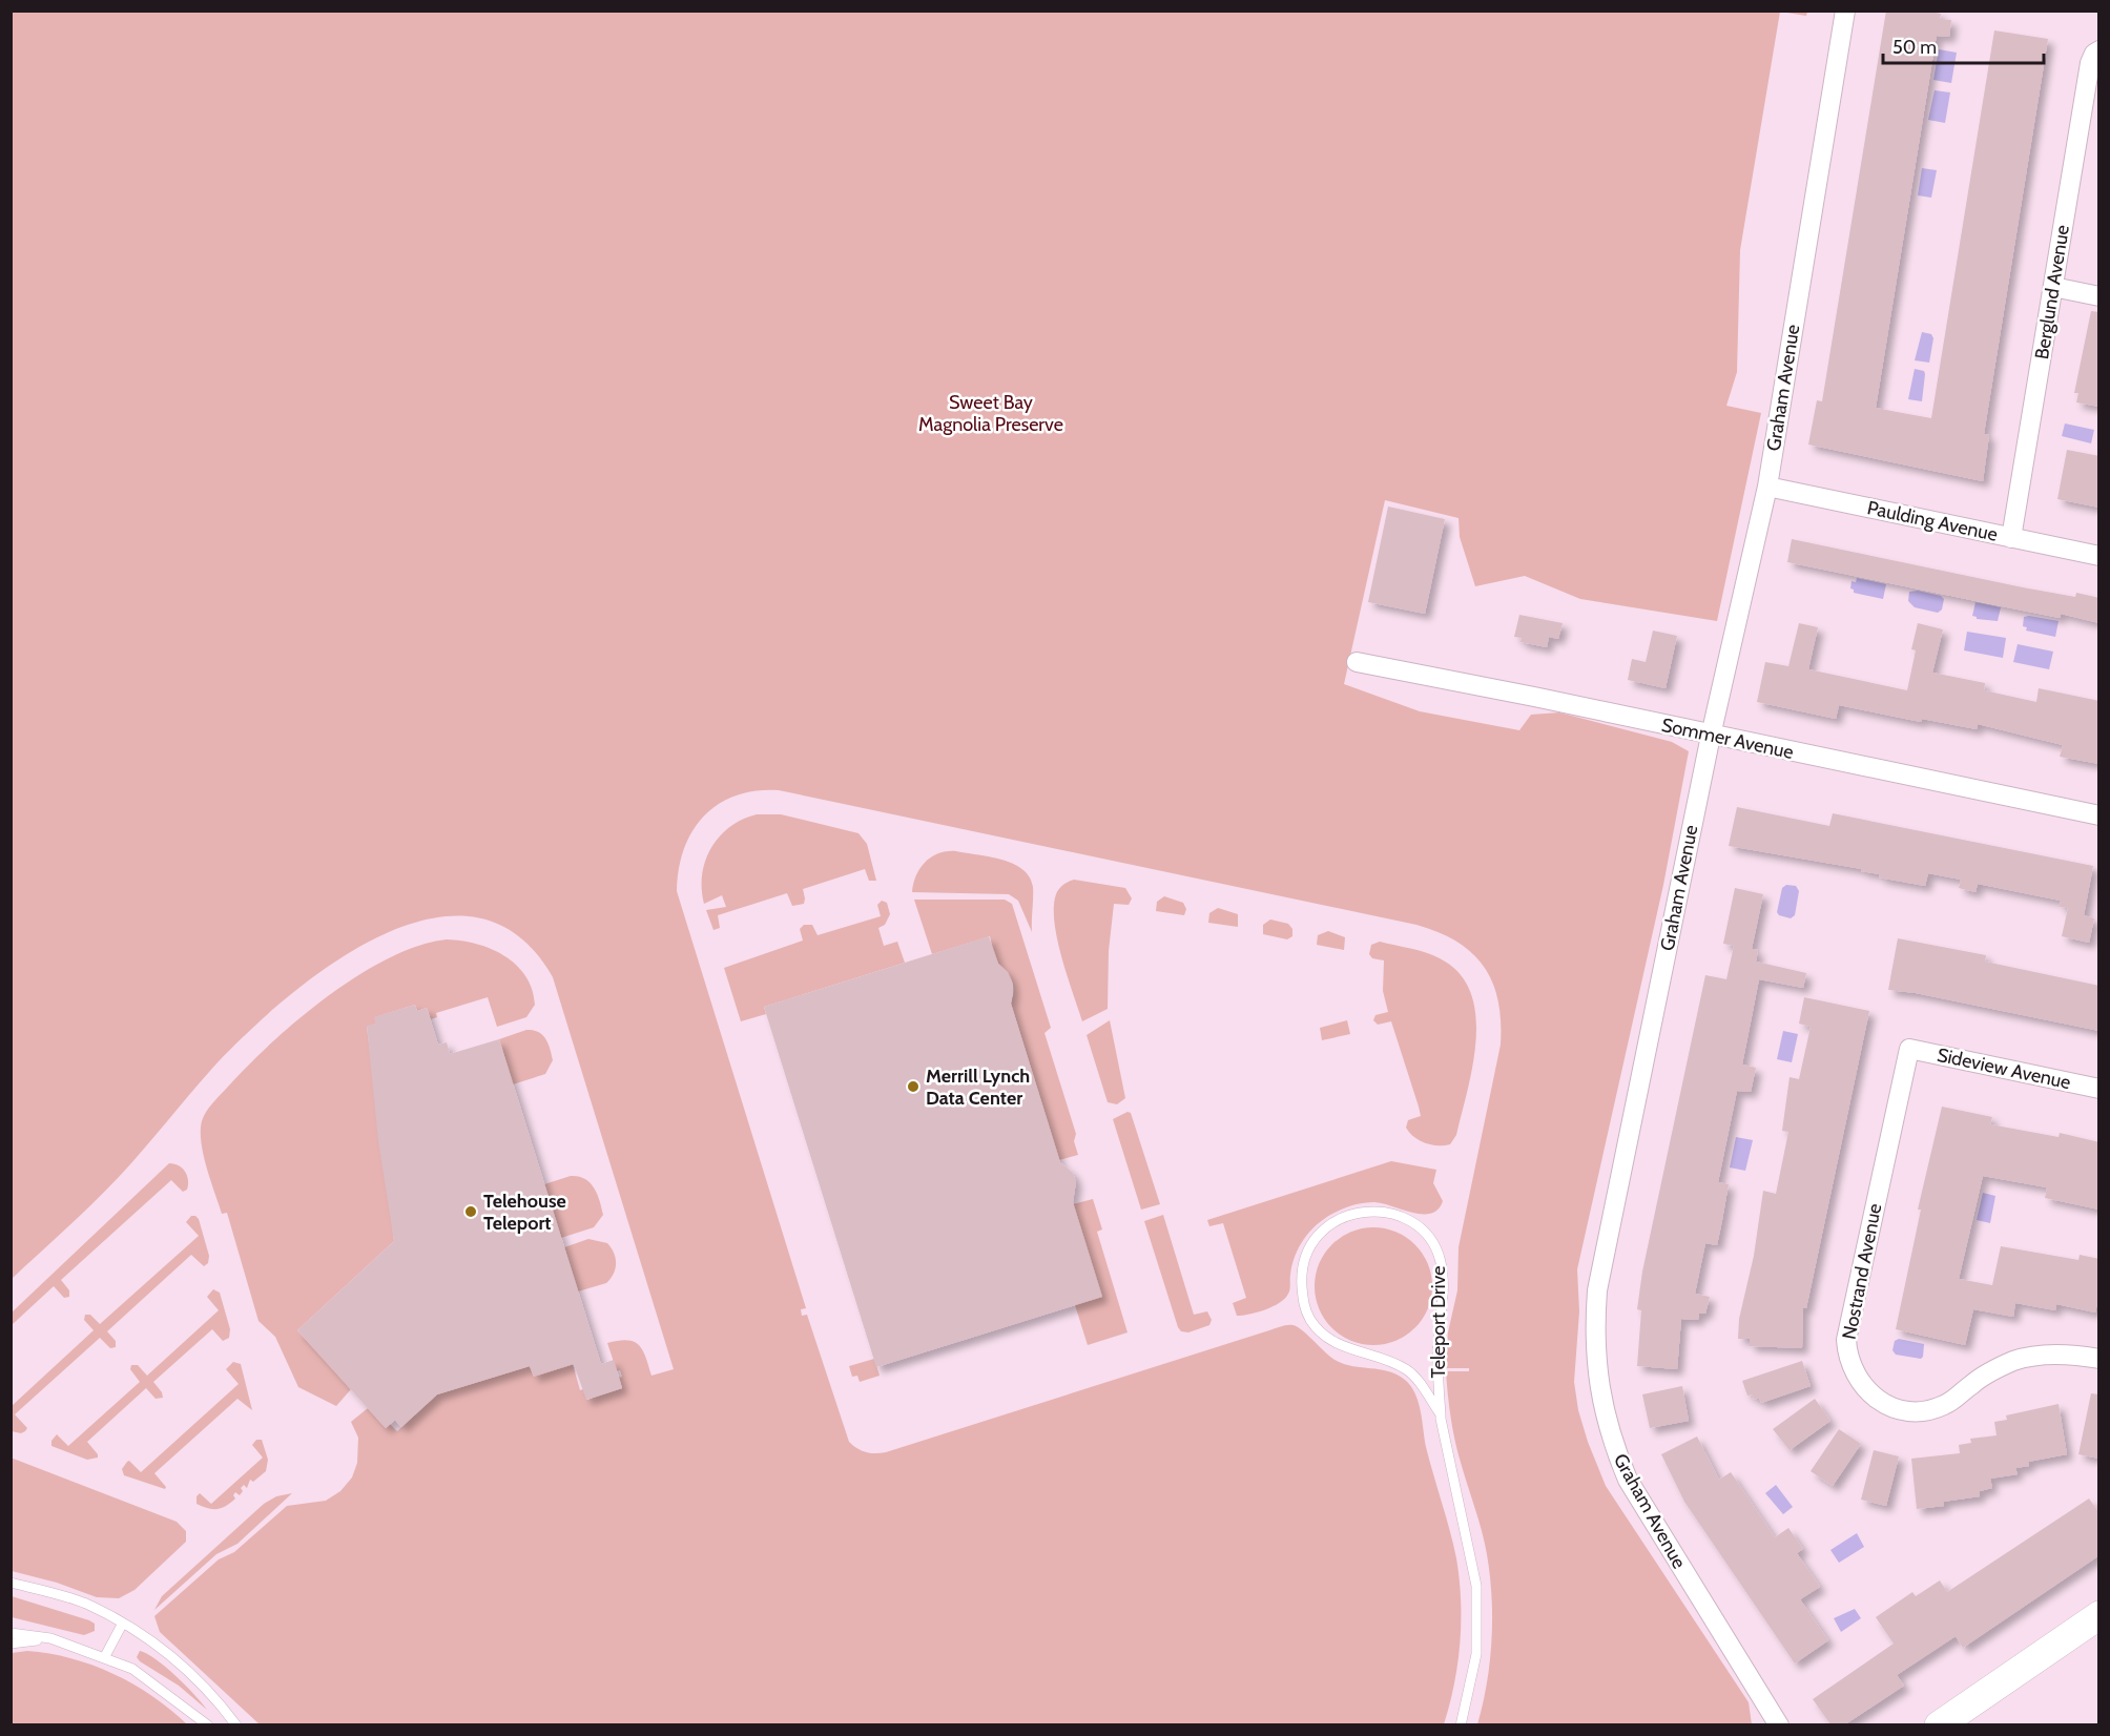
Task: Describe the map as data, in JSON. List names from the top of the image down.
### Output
{
  "streets": {
    "street": [
      "Berglund Avenue",
      "Graham Avenue",
      "Paulding Avenue",
      "Sommer Avenue",
      "Sideview Avenue",
      "Nostrand Avenue"
    ],
    "lane": ["Teleport Drive"]
  },
  "crossings": [
    ["Berglund Avenue", "Paulding Avenue"],
    ["Graham Avenue", "Paulding Avenue"],
    ["Graham Avenue", "Sommer Avenue"],
    ["Sideview Avenue", "Nostrand Avenue"]
  ],
  "parks": ["Sweet Bay Magnolia Preserve"],
  "places": ["Merrill Lynch Data Center", "Telehouse Teleport"],
  "scale_bar": "50 m"
}
